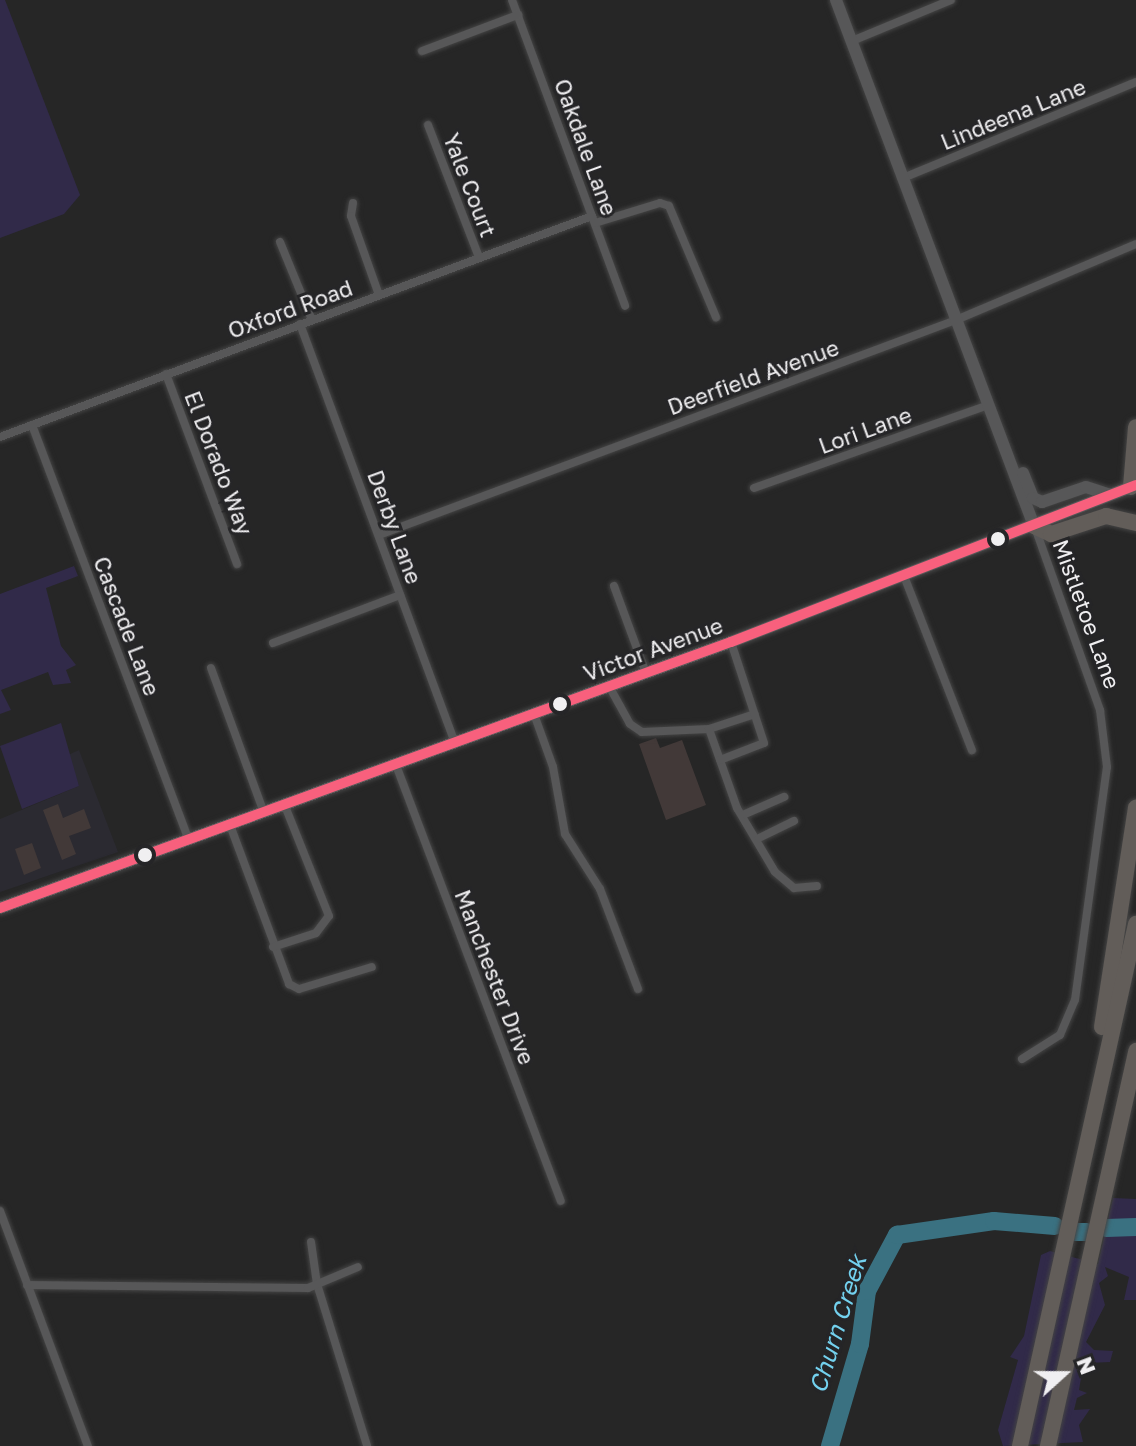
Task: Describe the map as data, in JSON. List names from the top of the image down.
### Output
{
  "streets": {
    "main road": ["Mistletoe Lane", "Victor Avenue"],
    "street": [
      "Lindeena Lane",
      "Oakdale Lane",
      "Yale Court",
      "Oxford Road",
      "Deerfield Avenue",
      "Lori Lane",
      "El Dorado Way",
      "Derby Lane",
      "Cascade Lane",
      "Manchester Drive"
    ]
  },
  "crossings": [
    ["Lindeena Lane", "Mistletoe Lane"],
    ["Oakdale Lane", "Oxford Road"],
    ["Yale Court", "Oxford Road"],
    ["Oxford Road", "El Dorado Way"],
    ["Oxford Road", "Derby Lane"],
    ["Oxford Road", "Cascade Lane"],
    ["Deerfield Avenue", "Derby Lane"],
    ["Deerfield Avenue", "Mistletoe Lane"],
    ["Lori Lane", "Mistletoe Lane"],
    ["Derby Lane", "Victor Avenue"],
    ["Mistletoe Lane", "Victor Avenue"],
    ["Cascade Lane", "Victor Avenue"],
    ["Victor Avenue", "Manchester Drive"]
  ],
  "water": ["Churn Creek"],
  "north": "right"
}
